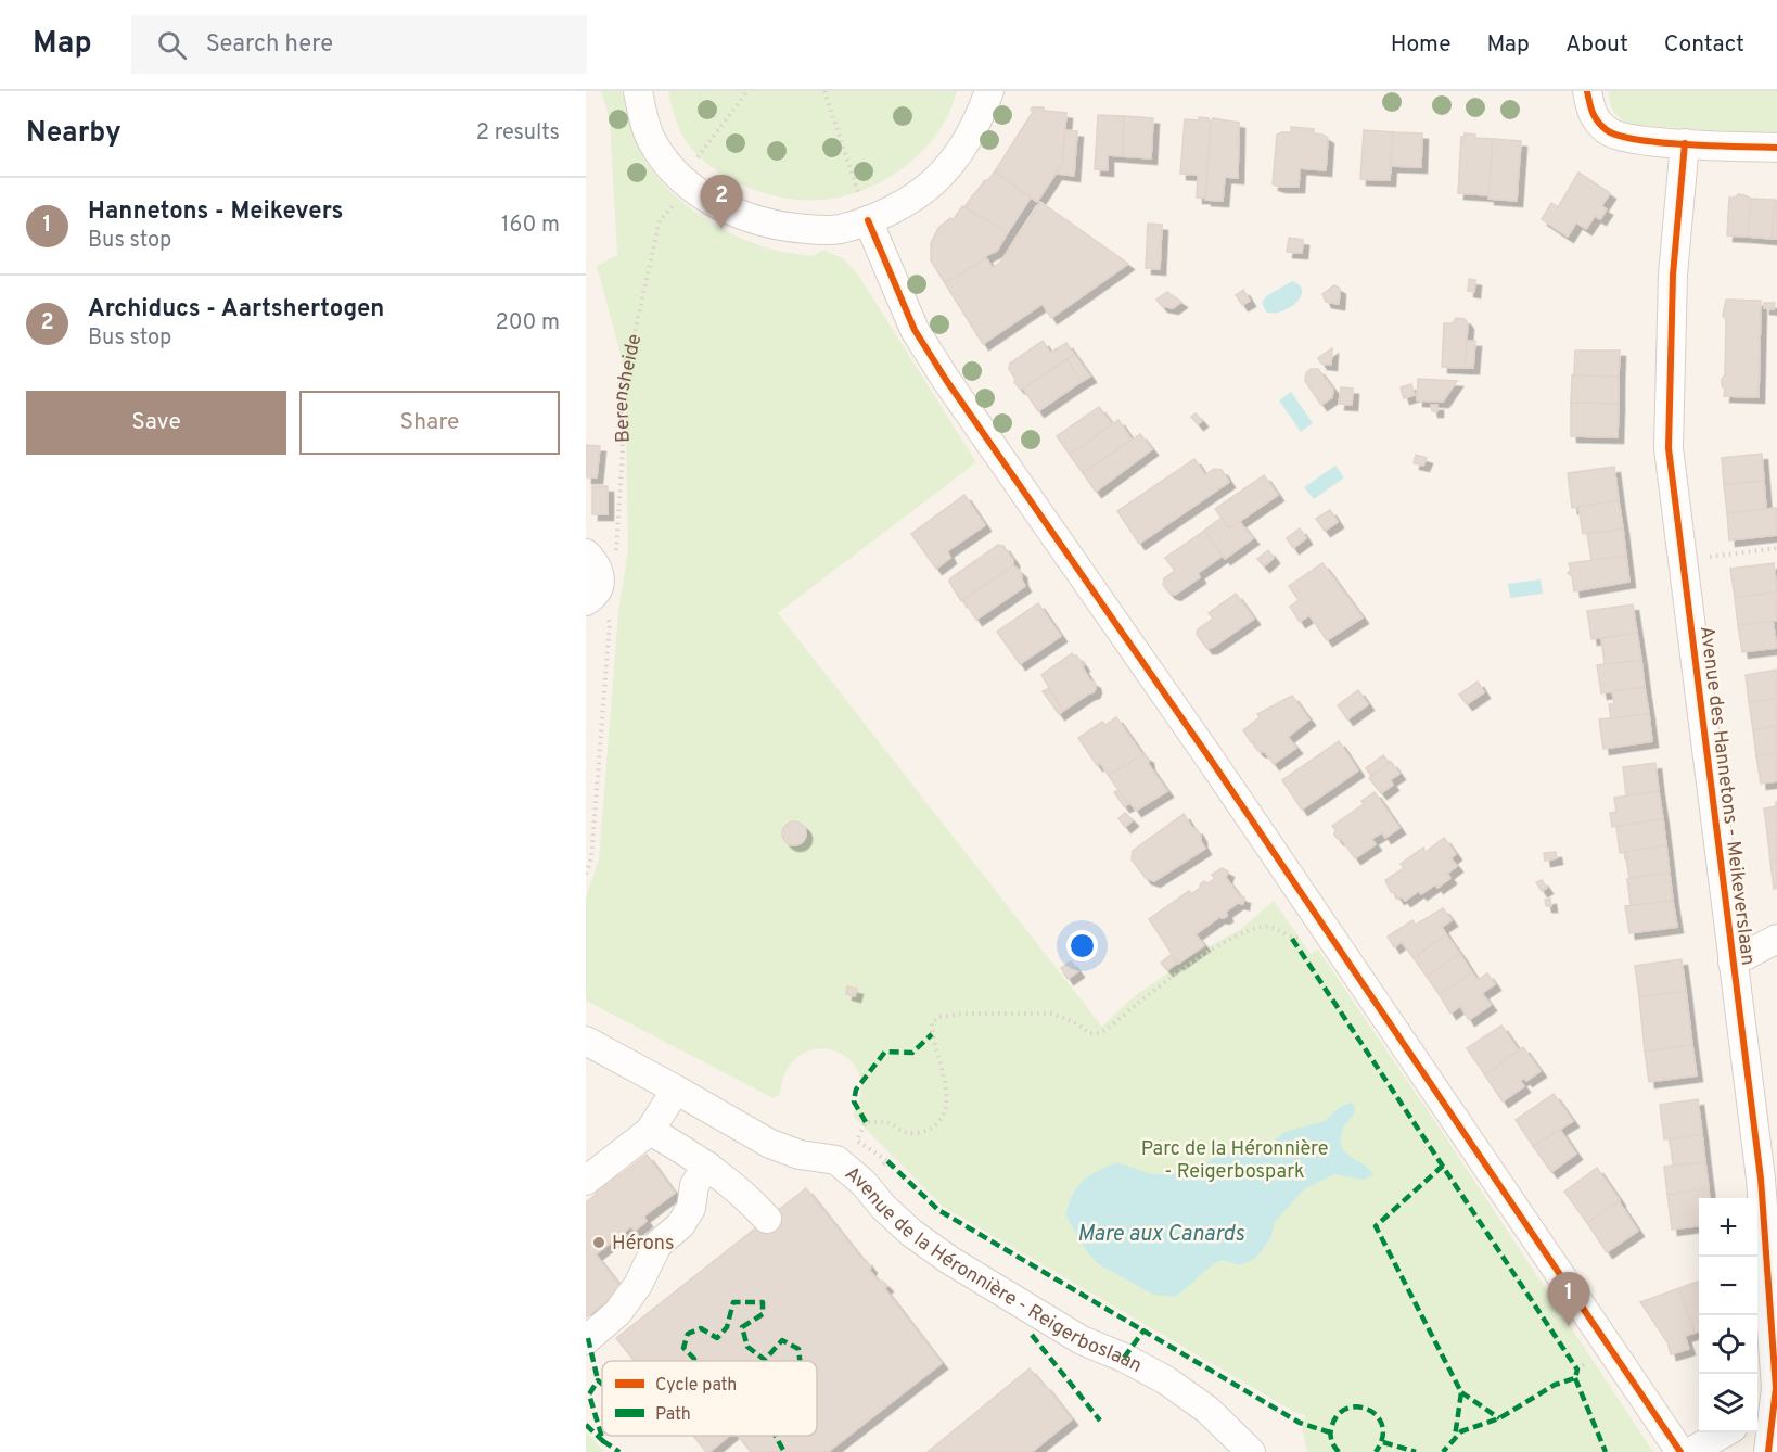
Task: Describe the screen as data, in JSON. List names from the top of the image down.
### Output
{
  "streets": {
    "street": ["Avenue des Hannetons - Meikeverslaan", "Avenue de la Héronnière - Reigerboslaan"],
    "path": ["Berensheide"]
  },
  "water": ["Mare aux Canards"],
  "parks": ["Parc de la Héronnière - Reigerbospark"],
  "places": ["Hérons"],
  "legend": ["Cycle path", "Path"],
  "page": {
    "header": "Map",
    "search": "Search here",
    "nav": [
      "Home",
      "Map",
      "About",
      "Contact"
    ],
    "heading": ["Nearby", "2 results"],
    "pins": ["2", "1"],
    "list": [
      {
        "mark": "1",
        "name": "Hannetons - Meikevers",
        "note": "Bus stop",
        "value": "160 m"
      },
      {
        "mark": "2",
        "name": "Archiducs - Aartshertogen",
        "note": "Bus stop",
        "value": "200 m"
      }
    ],
    "buttons": ["Save", "Share"],
    "map_buttons": ["+", "−"]
  }
}
